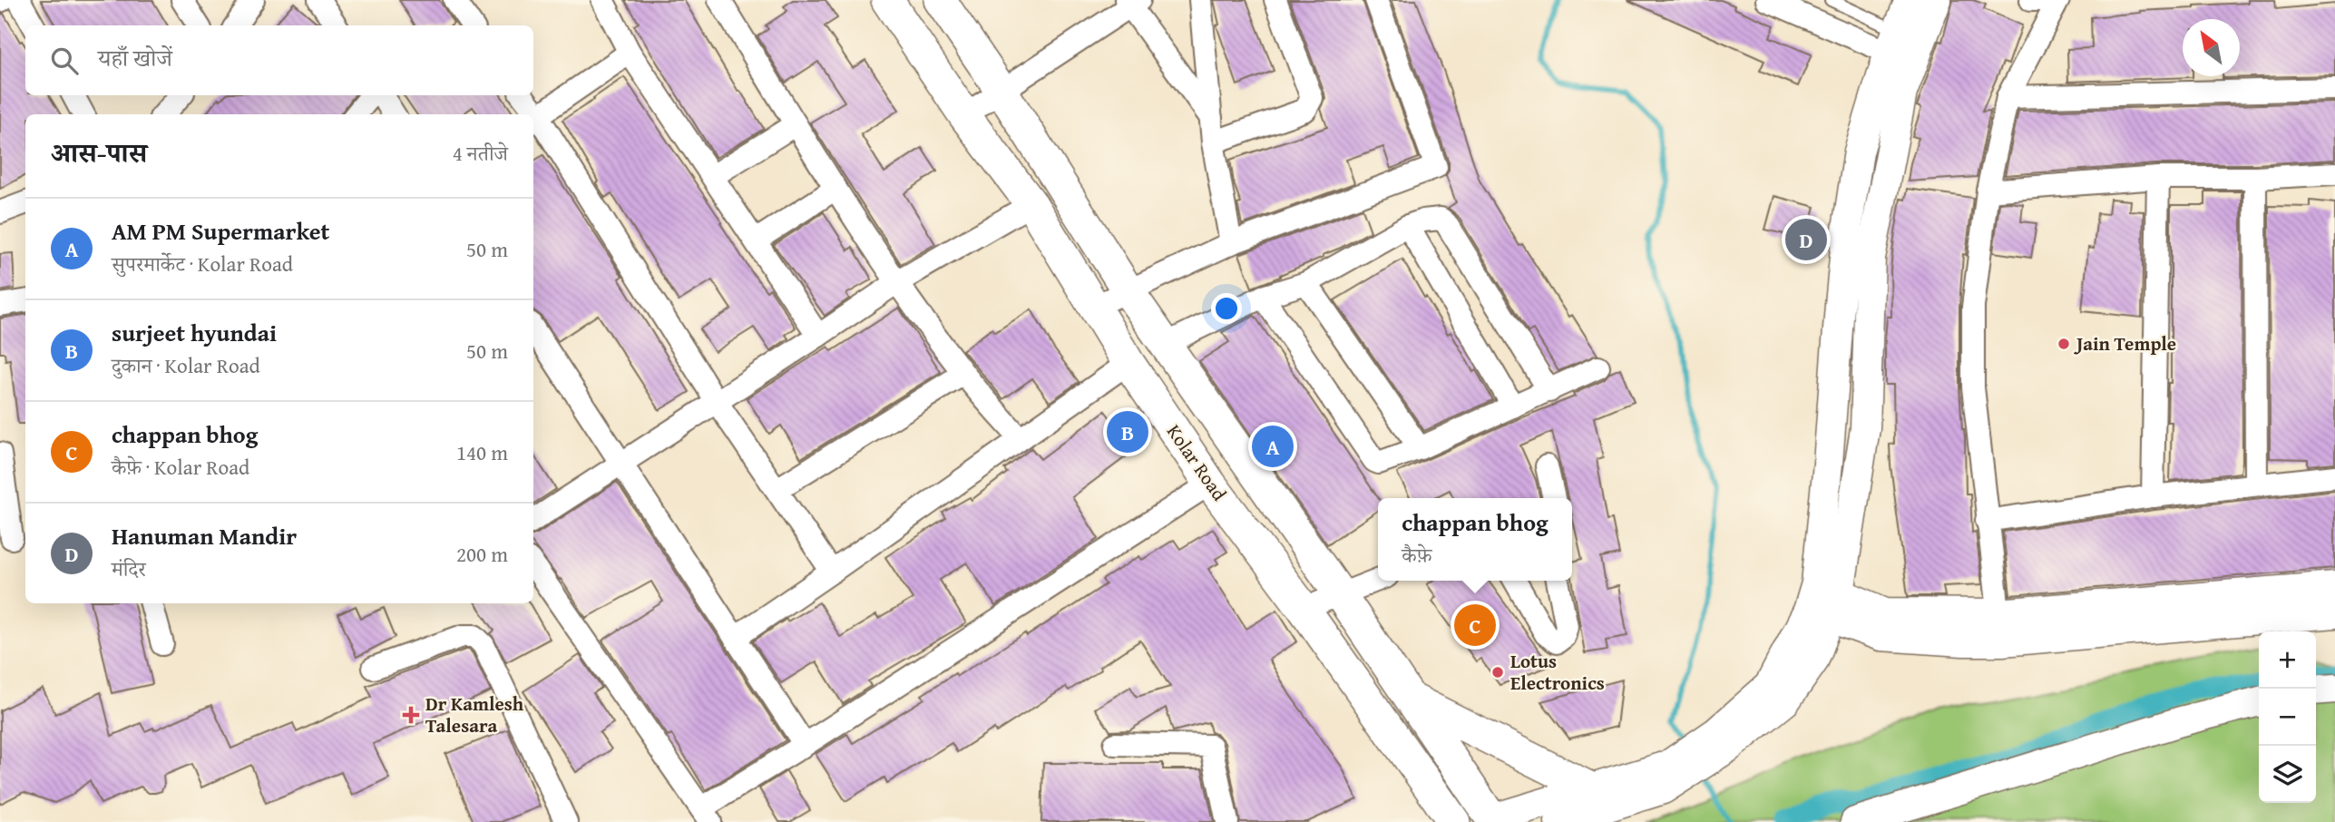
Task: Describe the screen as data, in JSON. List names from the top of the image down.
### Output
{
  "streets": {
    "main road": ["Kolar Road"]
  },
  "places": {
    "other": ["Jain Temple", "Lotus Electronics"],
    "health": ["Dr Kamlesh Talesara"]
  },
  "north": "top left",
  "page": {
    "search": "यहाँ खोजें",
    "heading": ["आस-पास", "4 नतीजे"],
    "list": [
      {
        "mark": "A",
        "name": "AM PM Supermarket",
        "note": "सुपरमार्केट · Kolar Road",
        "value": "50 m"
      },
      {
        "mark": "B",
        "name": "surjeet hyundai",
        "note": "दुकान · Kolar Road",
        "value": "50 m"
      },
      {
        "mark": "C",
        "name": "chappan bhog",
        "note": "कैफ़े · Kolar Road",
        "value": "140 m"
      },
      {
        "mark": "D",
        "name": "Hanuman Mandir",
        "note": "मंदिर",
        "value": "200 m"
      }
    ],
    "pins": [
      "D",
      "B",
      "A",
      "C"
    ],
    "popup": ["chappan bhog", "कैफ़े"],
    "map_buttons": ["+", "−"]
  }
}
